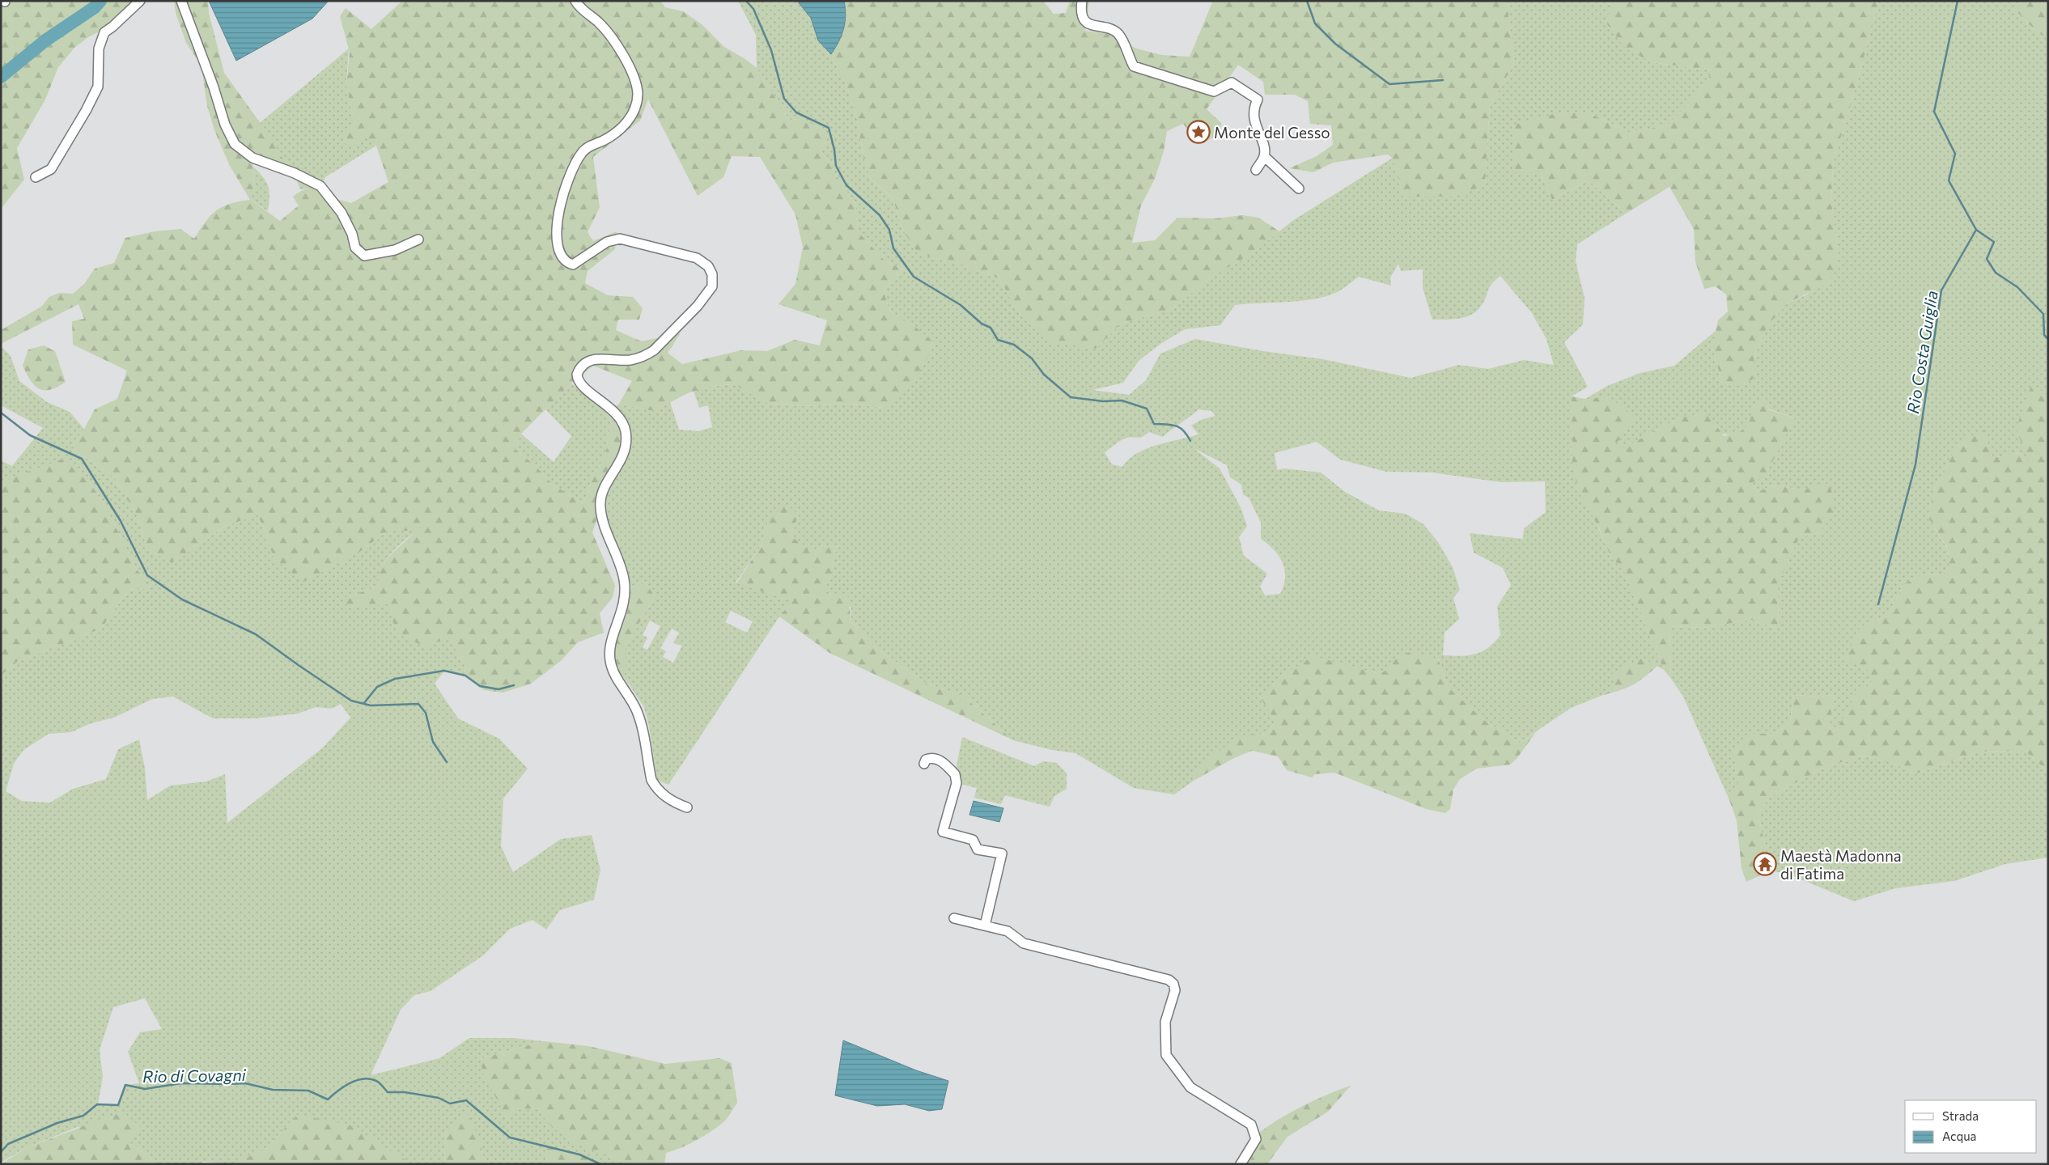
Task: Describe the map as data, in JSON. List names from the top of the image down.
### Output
{
  "water": ["Rio Costa Guiglia", "Rio di Covagni"],
  "places": {
    "place": ["Monte del Gesso"],
    "temple": ["Maestà Madonna di Fatima"]
  },
  "legend": ["Strada", "Acqua"]
}
